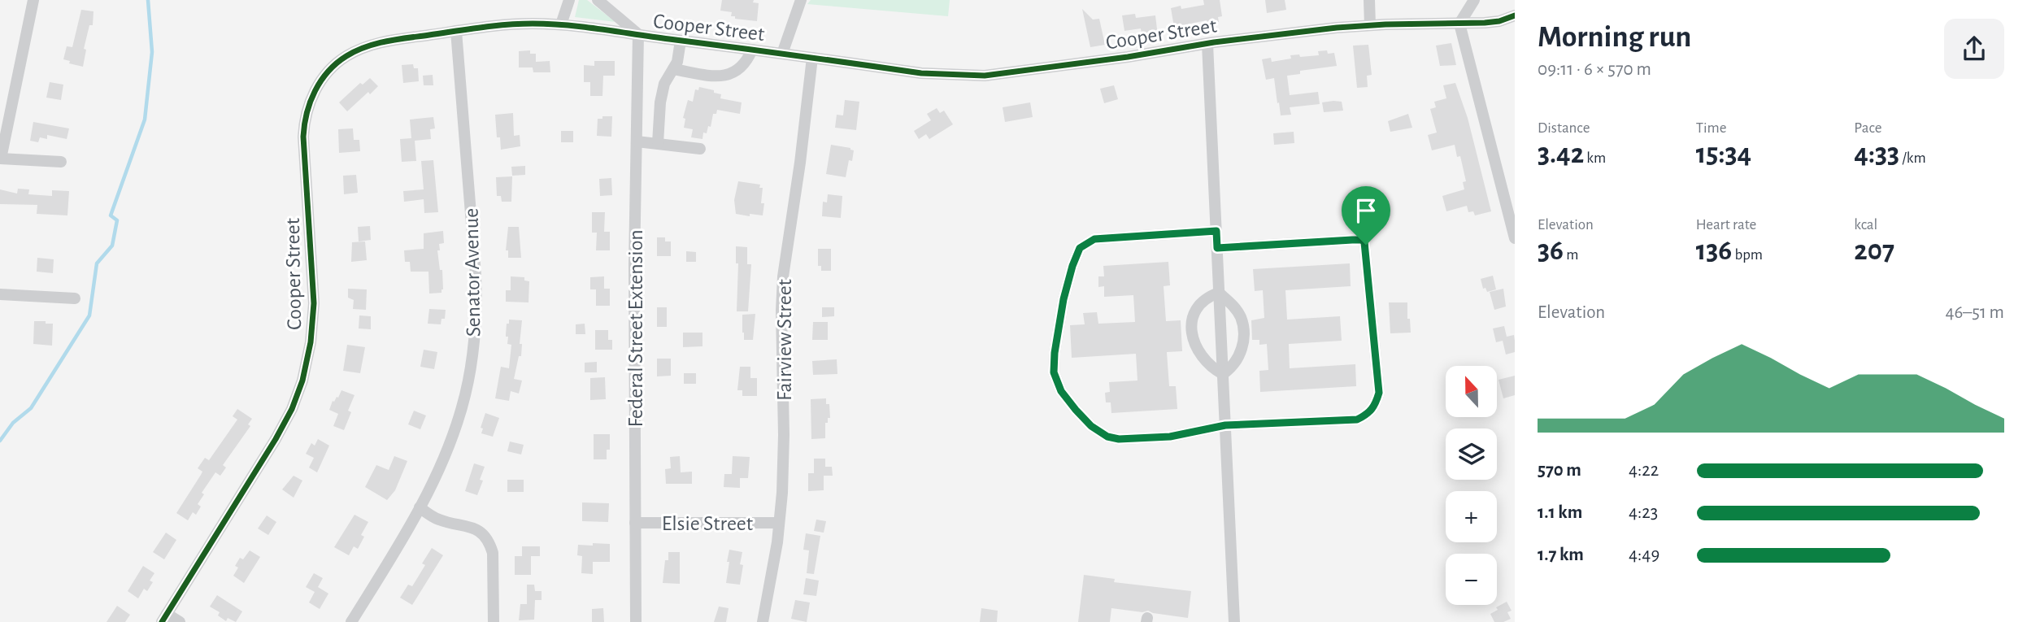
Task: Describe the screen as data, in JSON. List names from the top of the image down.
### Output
{
  "streets": {
    "street": [
      "Cooper Street",
      "Senator Avenue",
      "Federal Street Extension",
      "Fairview Street",
      "Elsie Street"
    ]
  },
  "crossings": [
    ["Cooper Street", "Senator Avenue"],
    ["Cooper Street", "Federal Street Extension"],
    ["Cooper Street", "Fairview Street"],
    ["Federal Street Extension", "Elsie Street"],
    ["Fairview Street", "Elsie Street"]
  ],
  "north": "top",
  "page": {
    "heading": ["Morning run", "09:11 · 6 × 570 m"],
    "stats": [
      ["Distance", "3.42 km"],
      ["Time", "15:34"],
      ["Pace", "4:33 /km"],
      ["Elevation", "36 m"],
      ["Heart rate", "136 bpm"],
      ["kcal", "207"]
    ],
    "chart": ["Elevation", "46–51 m"],
    "map_buttons": ["+", "−"],
    "list": [
      {
        "name": "570 m",
        "note": "4:22"
      },
      {
        "name": "1.1 km",
        "note": "4:23"
      },
      {
        "name": "1.7 km",
        "note": "4:49"
      }
    ]
  }
}
